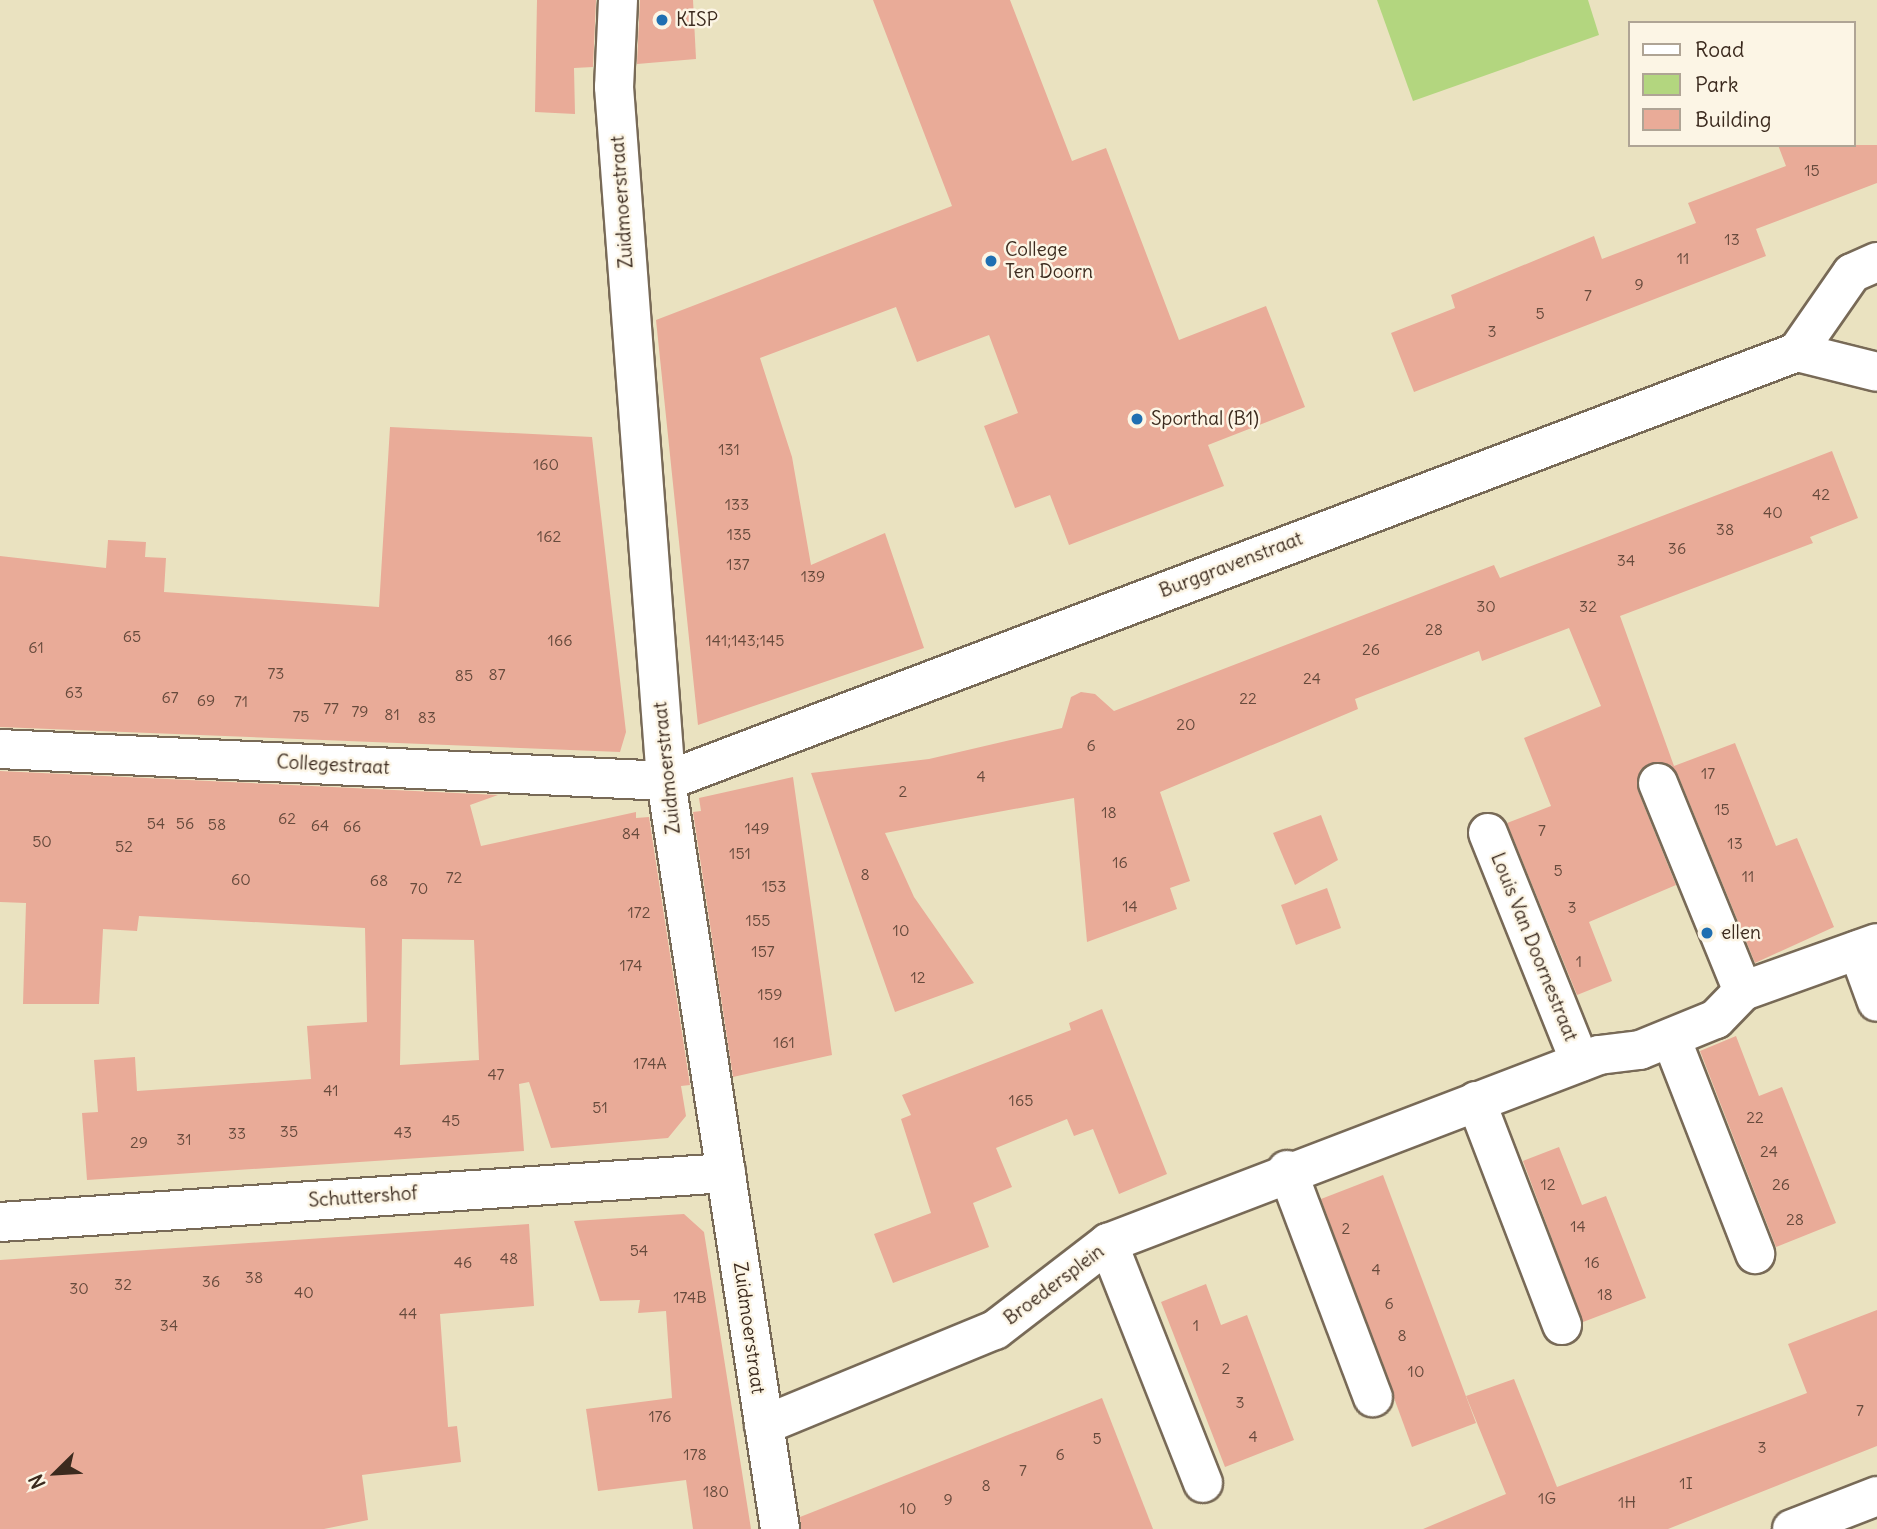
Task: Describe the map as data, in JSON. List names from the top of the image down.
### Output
{
  "streets": {
    "street": [
      "Zuidmoerstraat",
      "Burggravenstraat",
      "Collegestraat",
      "Louis Van Doornestraat",
      "Schuttershof",
      "Broedersplein"
    ]
  },
  "crossings": [
    ["Zuidmoerstraat", "Burggravenstraat"],
    ["Zuidmoerstraat", "Collegestraat"],
    ["Zuidmoerstraat", "Schuttershof"],
    ["Zuidmoerstraat", "Broedersplein"],
    ["Burggravenstraat", "Collegestraat"],
    ["Louis Van Doornestraat", "Broedersplein"]
  ],
  "places": [
    "KISP",
    "College Ten Doorn",
    "Sporthal (B1)",
    "ellen"
  ],
  "house_numbers": [
    "15",
    "13",
    "11",
    "9",
    "7",
    "5",
    "3",
    "131",
    "160",
    "42",
    "133",
    "40",
    "38",
    "135",
    "162",
    "36",
    "34",
    "137",
    "139",
    "30",
    "32",
    "28",
    "65",
    "166",
    "141;143;145",
    "61",
    "26",
    "73",
    "87",
    "85",
    "24",
    "63",
    "67",
    "22",
    "69",
    "71",
    "77",
    "79",
    "81",
    "75",
    "83",
    "20",
    "6",
    "17",
    "4",
    "2",
    "15",
    "18",
    "62",
    "54",
    "56",
    "58",
    "64",
    "66",
    "149",
    "7",
    "84",
    "50",
    "13",
    "52",
    "151",
    "16",
    "5",
    "8",
    "11",
    "72",
    "60",
    "68",
    "153",
    "70",
    "14",
    "3",
    "172",
    "155",
    "10",
    "157",
    "1",
    "174",
    "12",
    "159",
    "161",
    "174A",
    "47",
    "41",
    "165",
    "51",
    "22",
    "45",
    "35",
    "43",
    "33",
    "31",
    "29",
    "24",
    "12",
    "26",
    "28",
    "14",
    "2",
    "54",
    "48",
    "46",
    "16",
    "4",
    "38",
    "36",
    "32",
    "30",
    "40",
    "18",
    "174B",
    "6",
    "44",
    "34",
    "1",
    "8",
    "2",
    "10",
    "3",
    "7",
    "176",
    "4",
    "5",
    "3",
    "178",
    "6",
    "7",
    "1I",
    "8",
    "180",
    "1G",
    "9",
    "1H",
    "10"
  ],
  "legend": ["Road", "Park", "Building"],
  "north": "bottom left"
}
